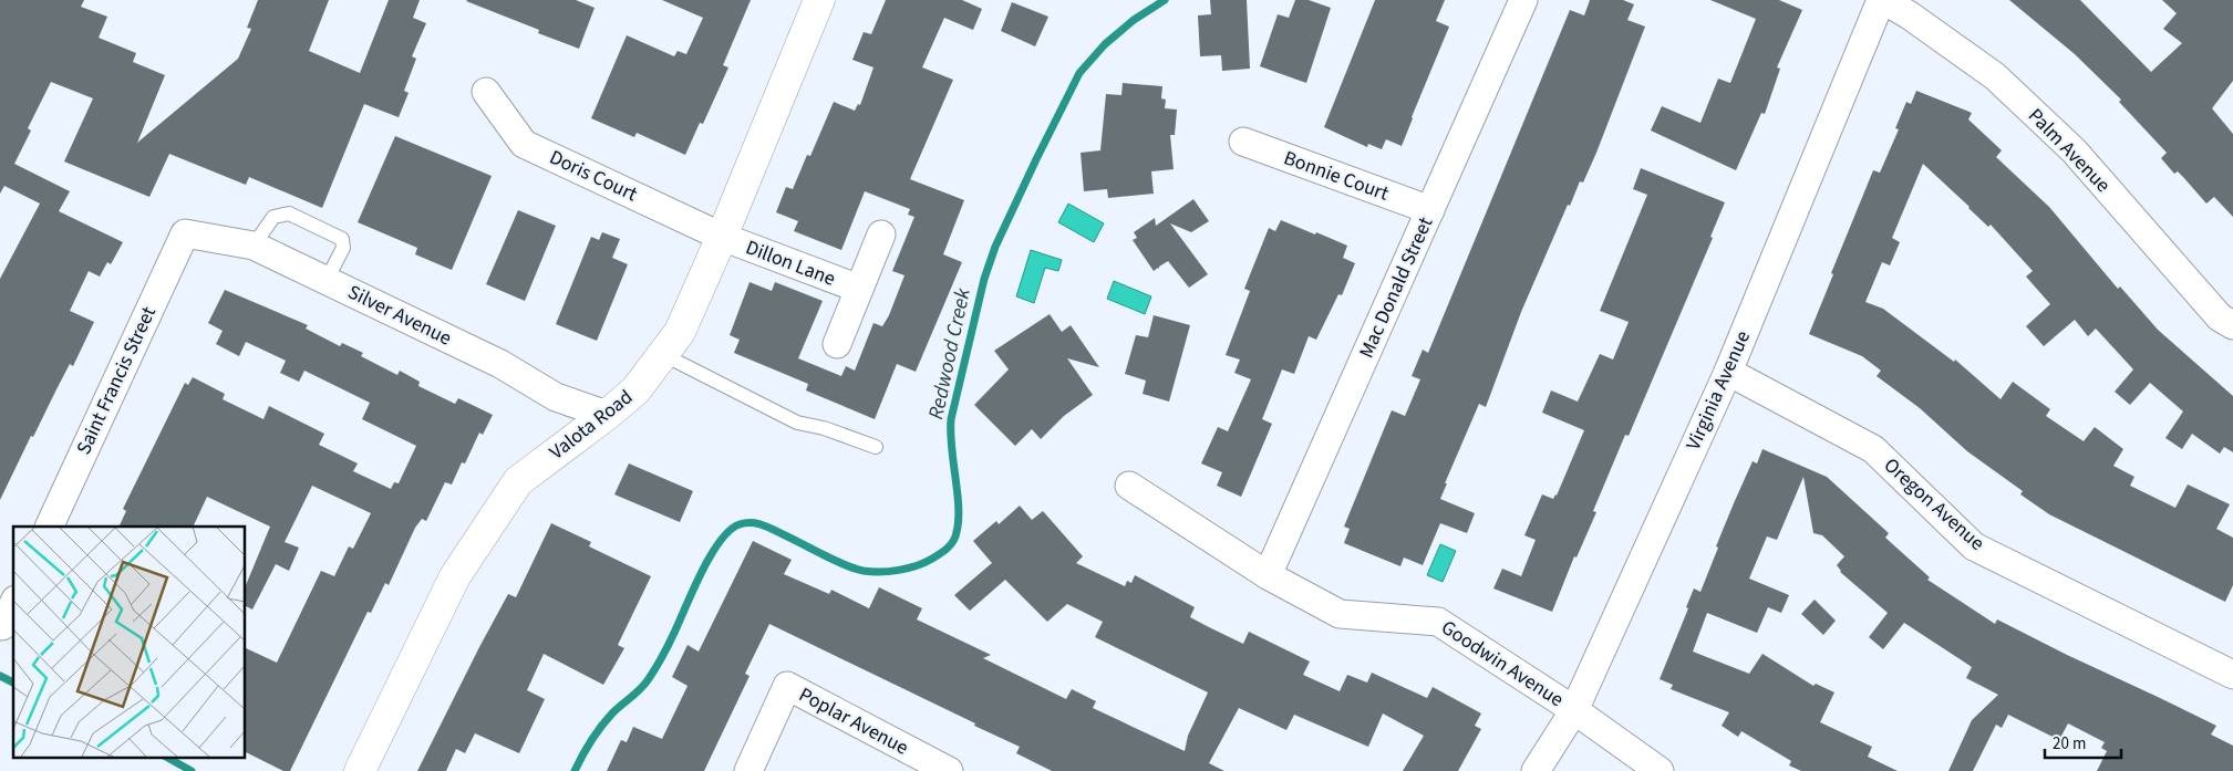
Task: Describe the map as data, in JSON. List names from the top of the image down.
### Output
{
  "streets": {
    "street": [
      "Palm Avenue",
      "Doris Court",
      "Bonnie Court",
      "Dillon Lane",
      "Mac Donald Street",
      "Silver Avenue",
      "Saint Francis Street",
      "Virginia Avenue",
      "Valota Road",
      "Oregon Avenue",
      "Goodwin Avenue",
      "Poplar Avenue"
    ]
  },
  "crossings": [
    ["Palm Avenue", "Virginia Avenue"],
    ["Doris Court", "Dillon Lane"],
    ["Doris Court", "Valota Road"],
    ["Bonnie Court", "Mac Donald Street"],
    ["Dillon Lane", "Valota Road"],
    ["Mac Donald Street", "Goodwin Avenue"],
    ["Silver Avenue", "Saint Francis Street"],
    ["Silver Avenue", "Valota Road"],
    ["Virginia Avenue", "Oregon Avenue"],
    ["Virginia Avenue", "Goodwin Avenue"]
  ],
  "water": ["Redwood Creek"],
  "scale_bar": "20 m"
}
